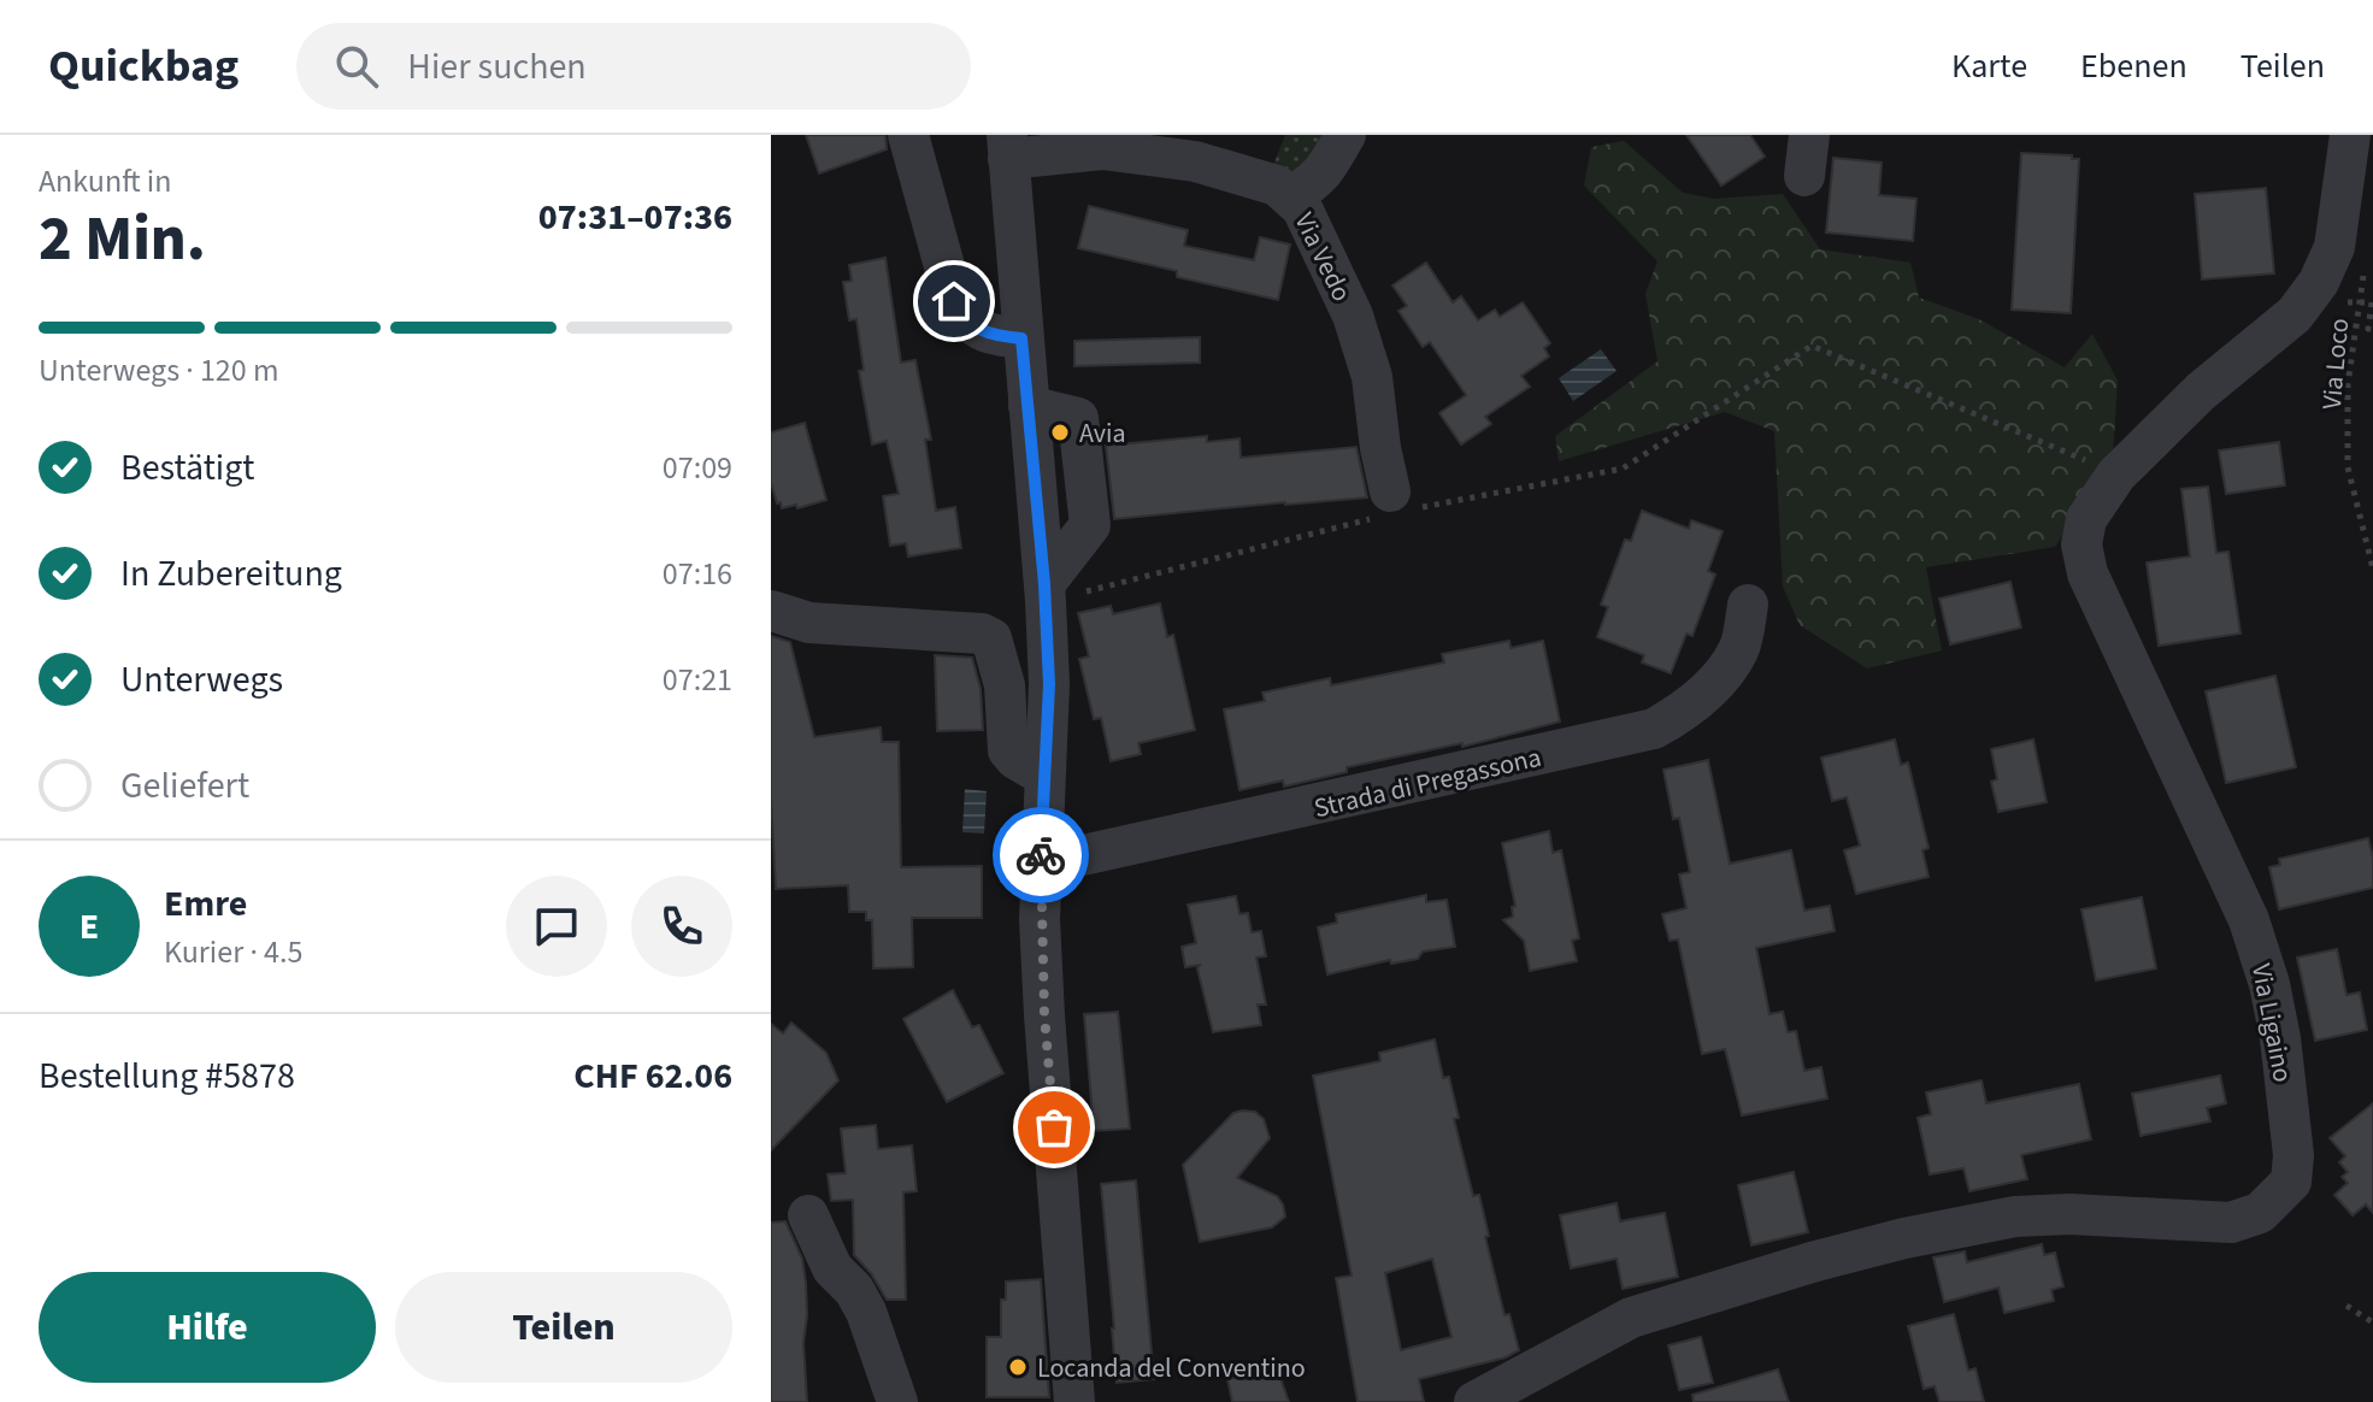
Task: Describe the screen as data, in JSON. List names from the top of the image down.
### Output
{
  "streets": {
    "street": ["Via Vedo", "Strada di Pregassona", "Via Ligaino"],
    "path": ["Via Loco"]
  },
  "places": ["Avia", "Locanda del Conventino"],
  "page": {
    "header": "Quickbag",
    "search": "Hier suchen",
    "nav": ["Karte", "Ebenen", "Teilen"],
    "heading": ["2 Min.", "Ankunft in", "07:31–07:36"],
    "panel": [
      "Emre",
      "Kurier · 4.5",
      "Bestellung #5878",
      "CHF 62.06"
    ],
    "bar": "Unterwegs · 120 m",
    "list": [
      ["Bestätigt", "07:09"],
      ["In Zubereitung", "07:16"],
      ["Unterwegs", "07:21"],
      "Geliefert"
    ],
    "round": "E",
    "buttons": ["Hilfe", "Teilen"]
  }
}
